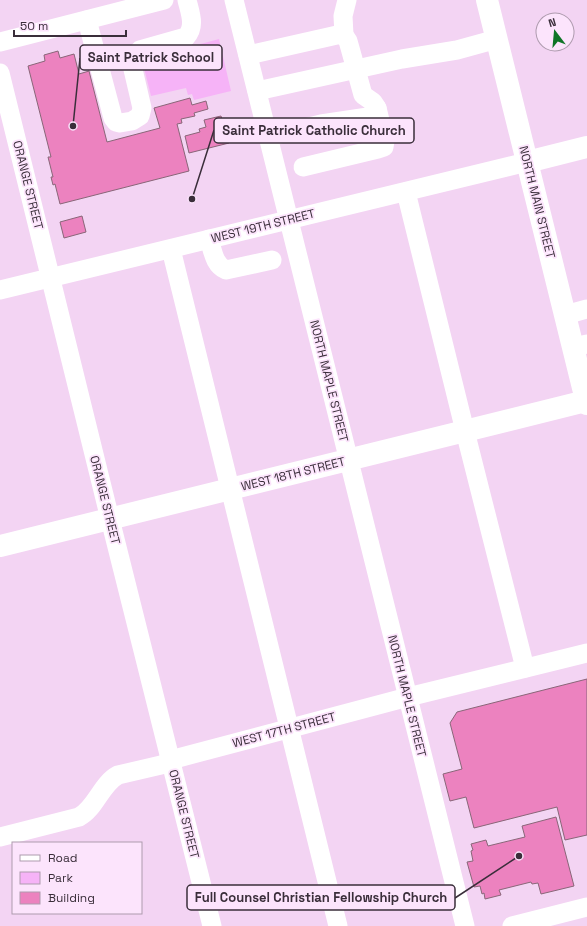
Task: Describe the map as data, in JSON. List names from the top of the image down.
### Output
{
  "streets": {
    "main road": ["NORTH MAIN STREET", "WEST 18TH STREET"],
    "street": [
      "ORANGE STREET",
      "WEST 19TH STREET",
      "NORTH MAPLE STREET",
      "WEST 17TH STREET"
    ]
  },
  "crossings": [
    ["ORANGE STREET", "WEST 19TH STREET"],
    ["ORANGE STREET", "WEST 18TH STREET"],
    ["ORANGE STREET", "WEST 17TH STREET"],
    ["NORTH MAIN STREET", "WEST 19TH STREET"],
    ["NORTH MAIN STREET", "WEST 18TH STREET"],
    ["WEST 19TH STREET", "NORTH MAPLE STREET"],
    ["NORTH MAPLE STREET", "WEST 18TH STREET"],
    ["NORTH MAPLE STREET", "WEST 17TH STREET"]
  ],
  "places": ["Saint Patrick School", "Saint Patrick Catholic Church", "Full Counsel Christian Fellowship Church"],
  "legend": ["Road", "Park", "Building"],
  "scale_bar": "50 m",
  "north": "top"
}
